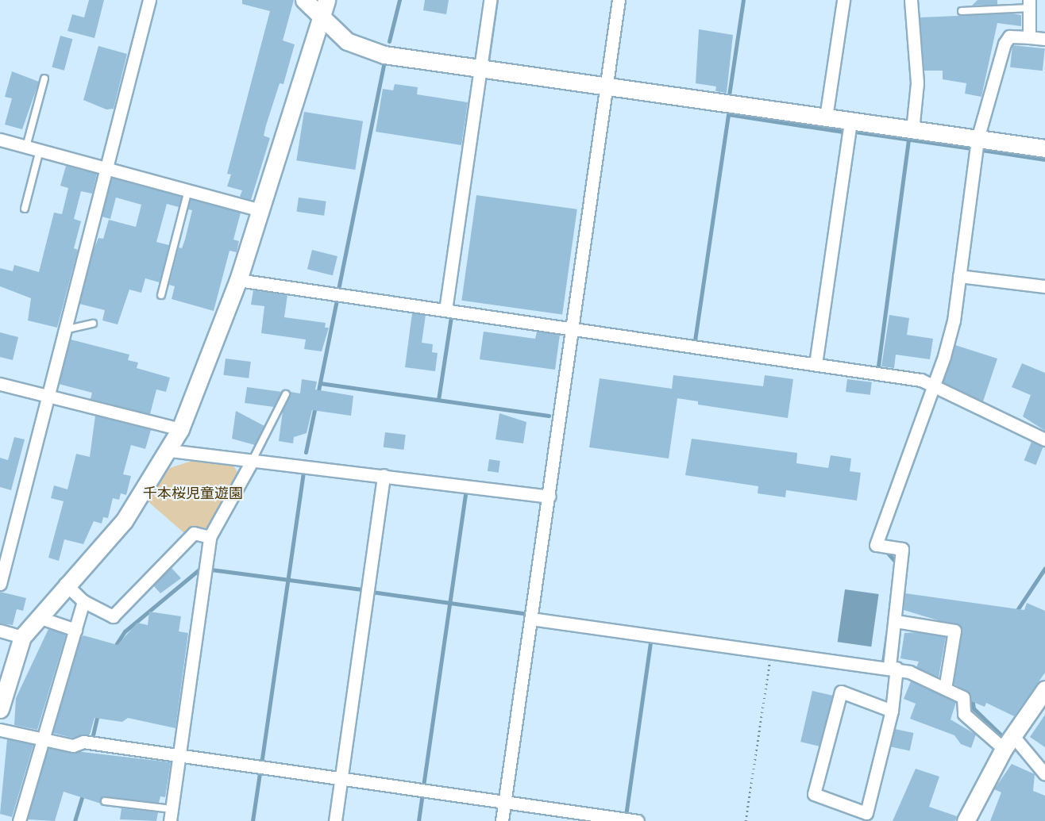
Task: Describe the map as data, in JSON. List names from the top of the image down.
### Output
{
  "parks": ["千本桜児童遊園"]
}
